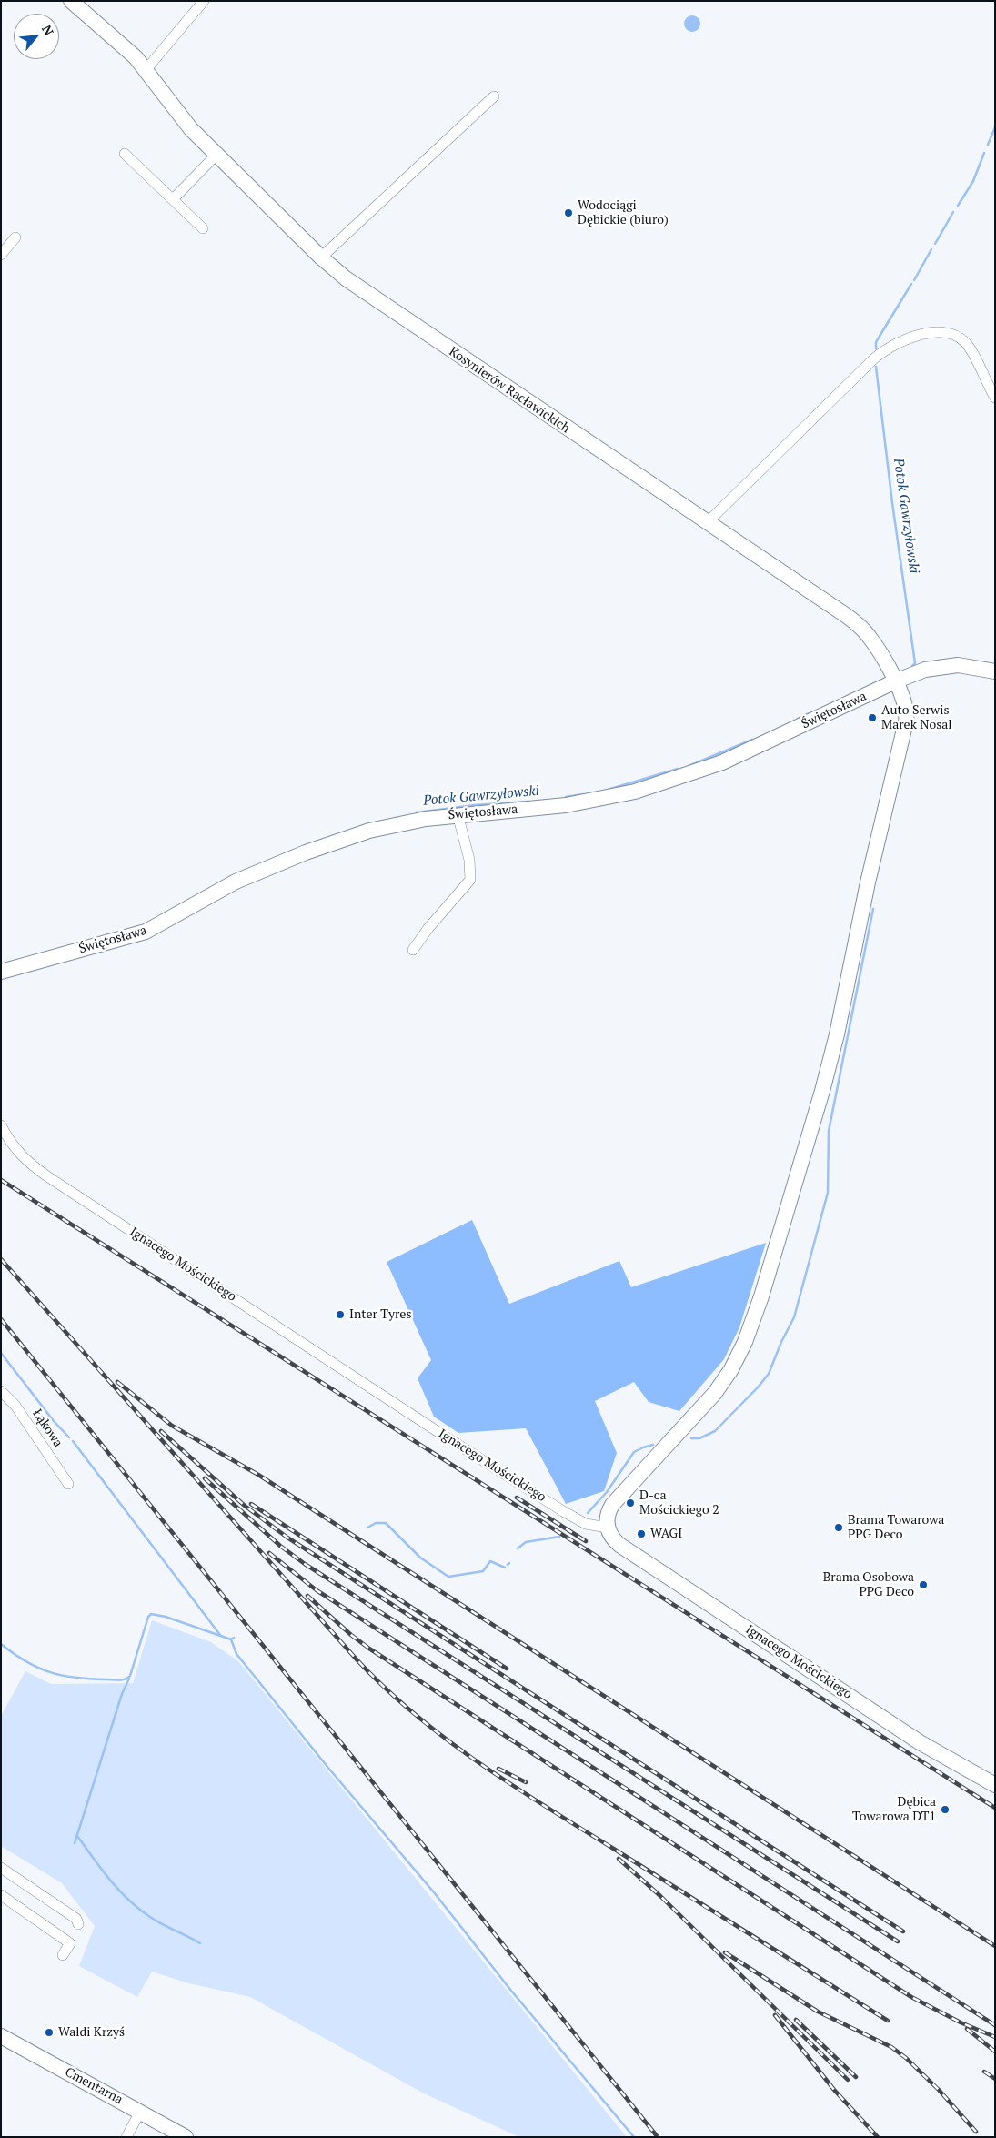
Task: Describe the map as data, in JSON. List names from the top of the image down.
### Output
{
  "streets": {
    "street": [
      "Kosynierów Racławickich",
      "Świętosława",
      "Ignacego Mościckiego",
      "Łąkowa",
      "Cmentarna"
    ]
  },
  "crossings": [
    ["Kosynierów Racławickich", "Świętosława"],
    ["Kosynierów Racławickich", "Ignacego Mościckiego"]
  ],
  "water": ["Potok Gawrzyłowski"],
  "places": [
    "Wodociągi Dębickie (biuro)",
    "Auto Serwis Marek Nosal",
    "Inter Tyres",
    "D-ca Mościckiego 2",
    "Brama Towarowa PPG Deco",
    "WAGI",
    "Brama Osobowa PPG Deco",
    "Dębica Towarowa DT1",
    "Waldi Krzyś"
  ],
  "north": "top right"
}
